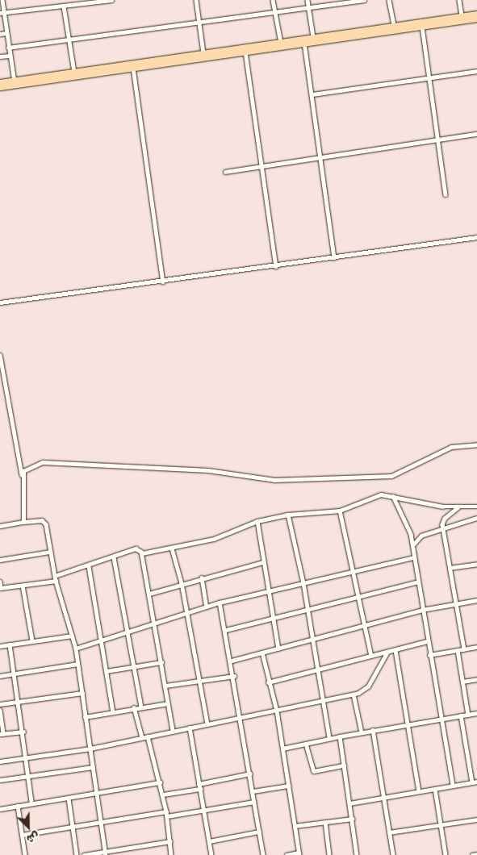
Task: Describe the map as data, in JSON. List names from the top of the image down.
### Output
{
  "north": "bottom right"
}
